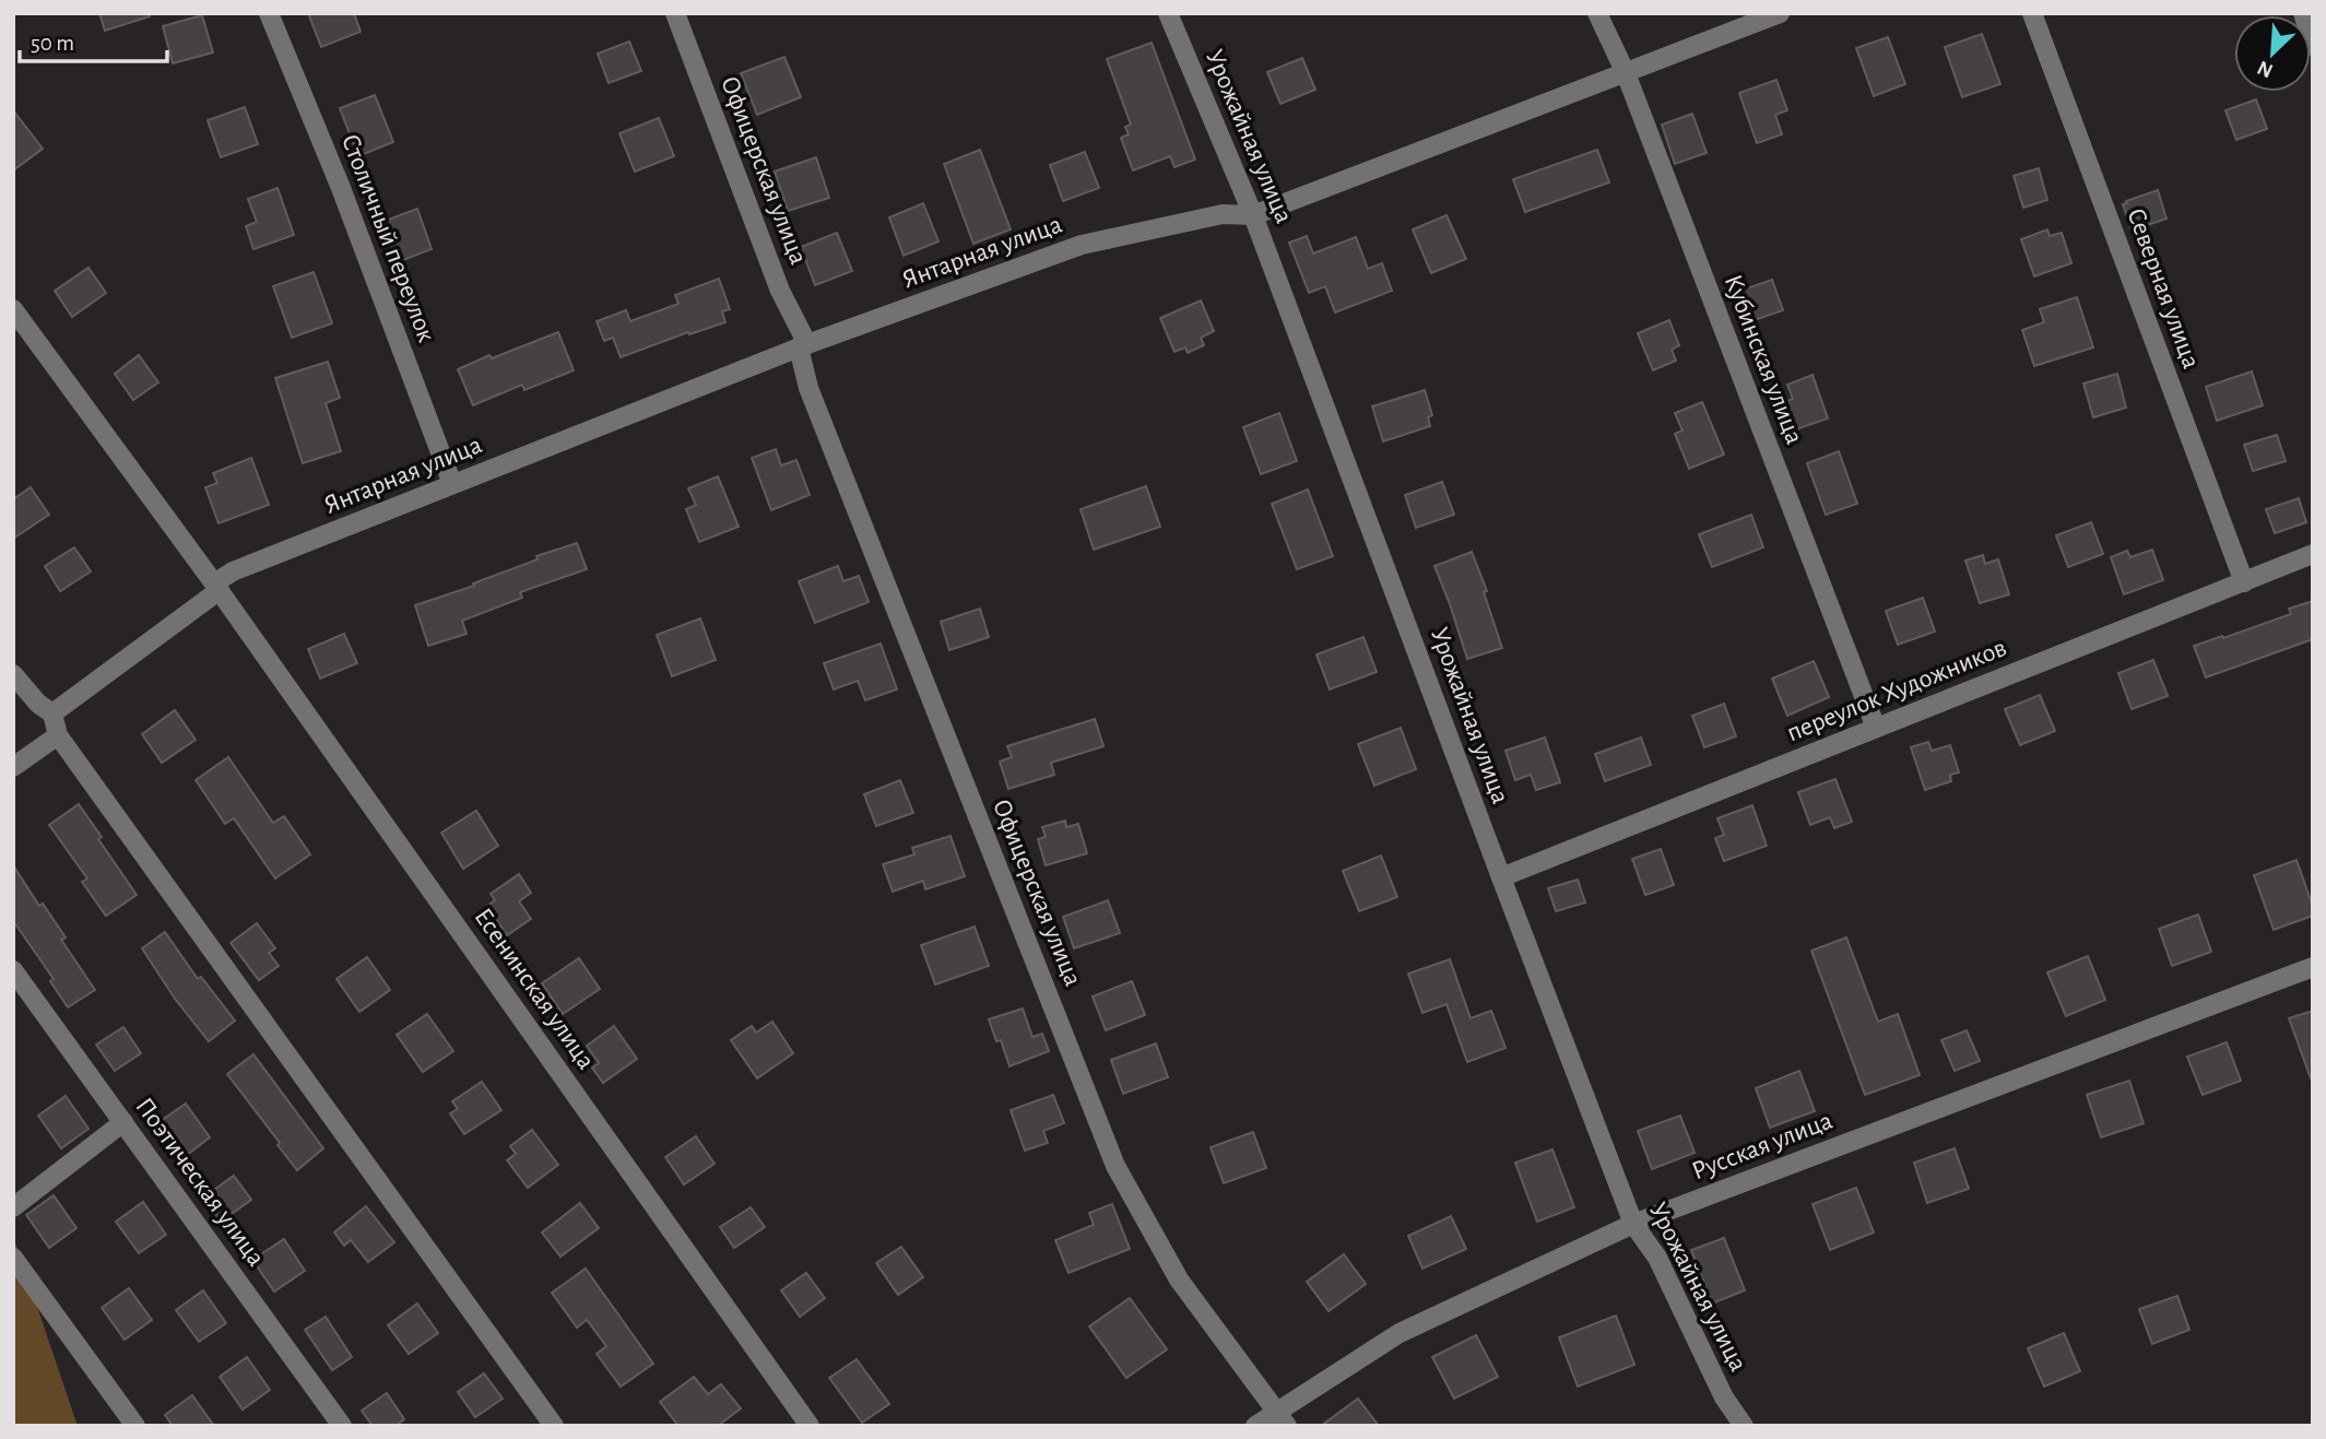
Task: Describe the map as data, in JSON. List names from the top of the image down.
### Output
{
  "streets": {
    "street": [
      "Урожайная улица",
      "Офицерская улица",
      "Столичный переулок",
      "Янтарная улица",
      "Северная улица",
      "Кубинская улица",
      "переулок Художников",
      "Есенинская улица",
      "Русская улица",
      "Поэтическая улица"
    ]
  },
  "crossings": [
    ["Урожайная улица", "Янтарная улица"],
    ["Урожайная улица", "переулок Художников"],
    ["Урожайная улица", "Русская улица"],
    ["Офицерская улица", "Янтарная улица"],
    ["Офицерская улица", "Русская улица"],
    ["Столичный переулок", "Янтарная улица"],
    ["Янтарная улица", "Кубинская улица"],
    ["Янтарная улица", "Есенинская улица"],
    ["Северная улица", "переулок Художников"],
    ["Кубинская улица", "переулок Художников"]
  ],
  "scale_bar": "50 m",
  "north": "bottom left"
}
